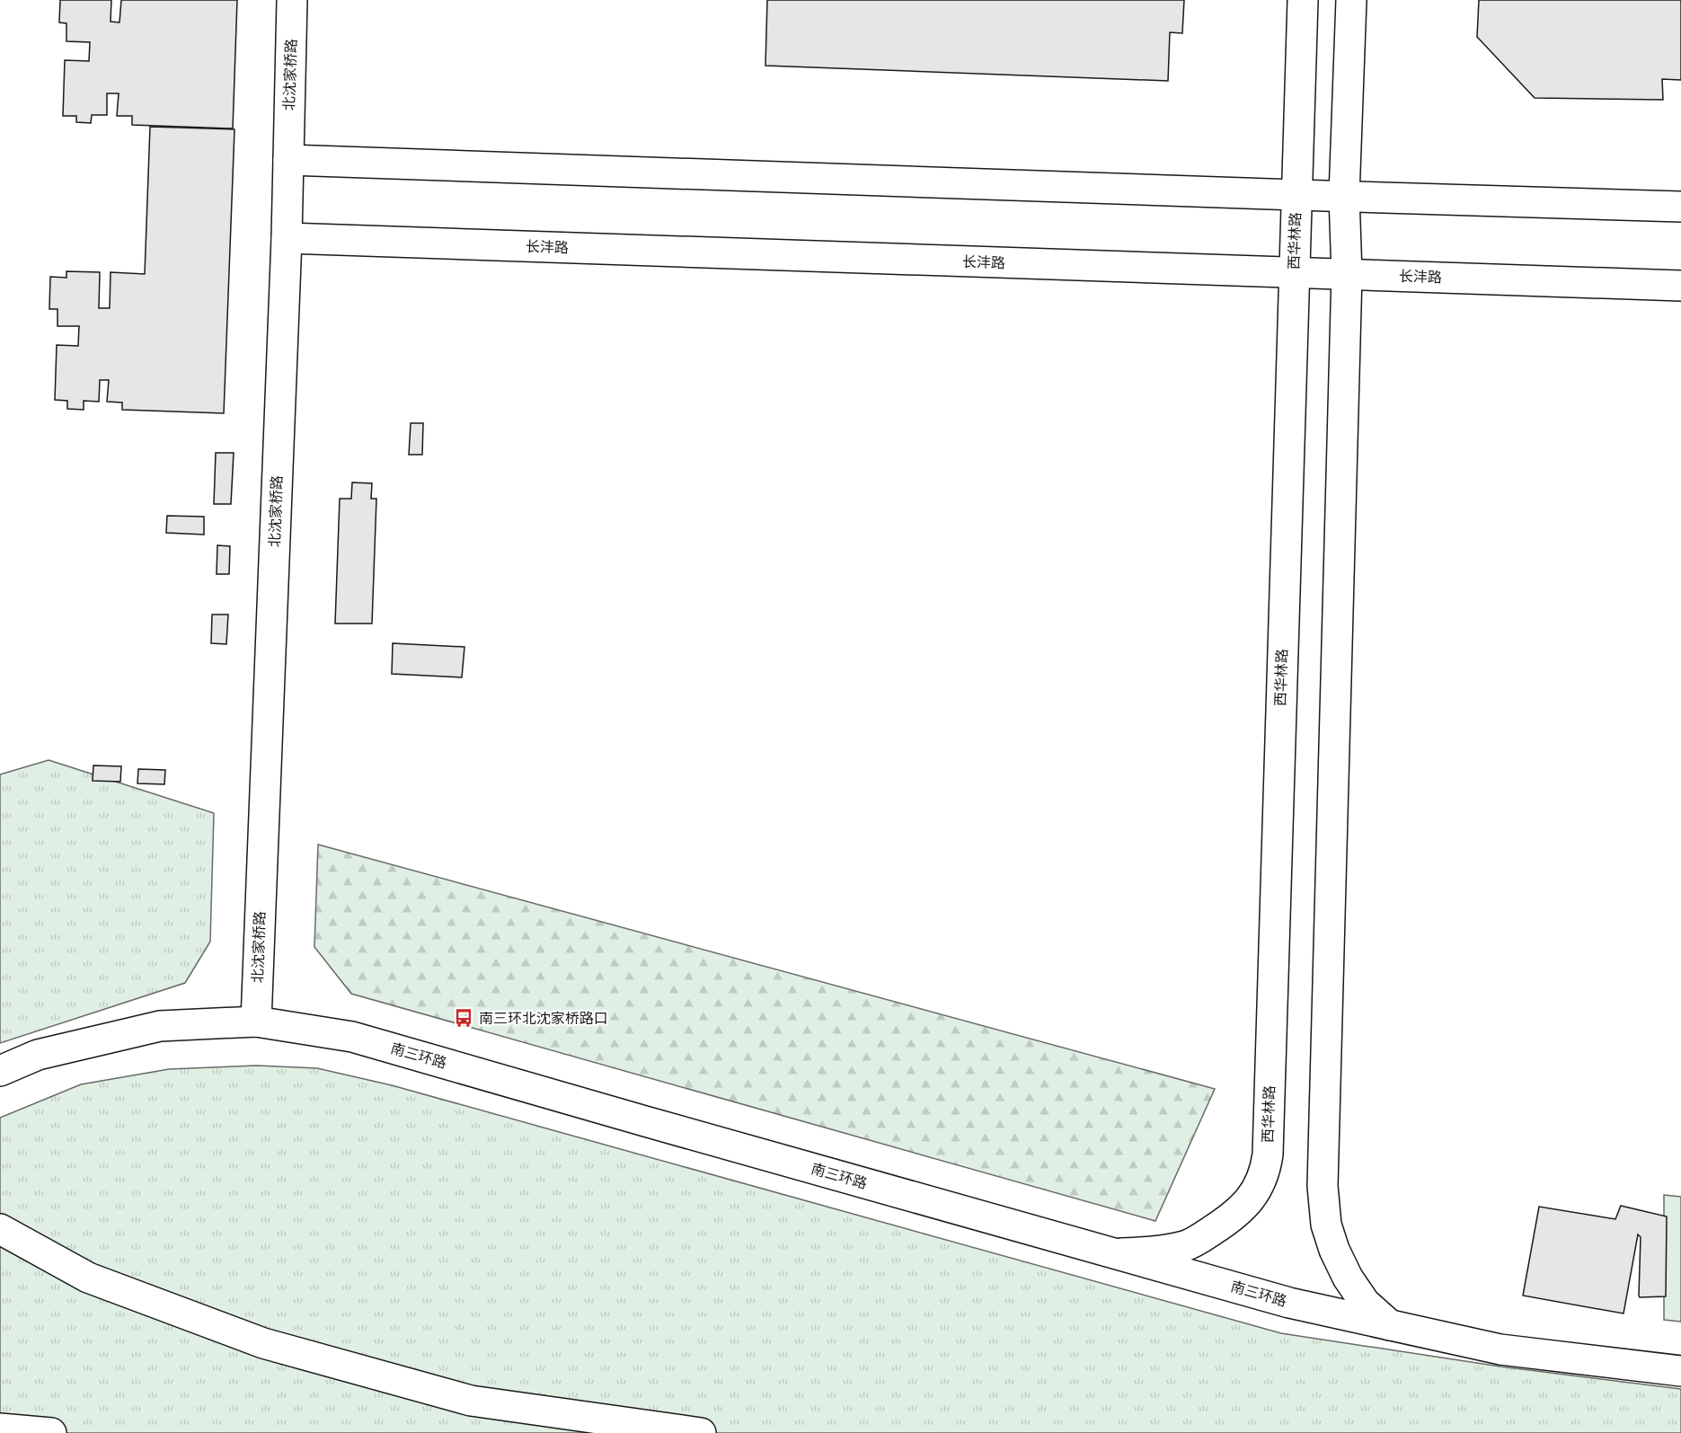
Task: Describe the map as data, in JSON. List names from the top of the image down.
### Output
{
  "streets": {
    "main road": [
      "北沈家桥路",
      "西华林路",
      "长沣路",
      "南三环路"
    ]
  },
  "crossings": [
    ["北沈家桥路", "长沣路"],
    ["北沈家桥路", "南三环路"],
    ["西华林路", "长沣路"],
    ["西华林路", "南三环路"]
  ],
  "places": {
    "bus stop": ["南三环北沈家桥路口"]
  }
}
